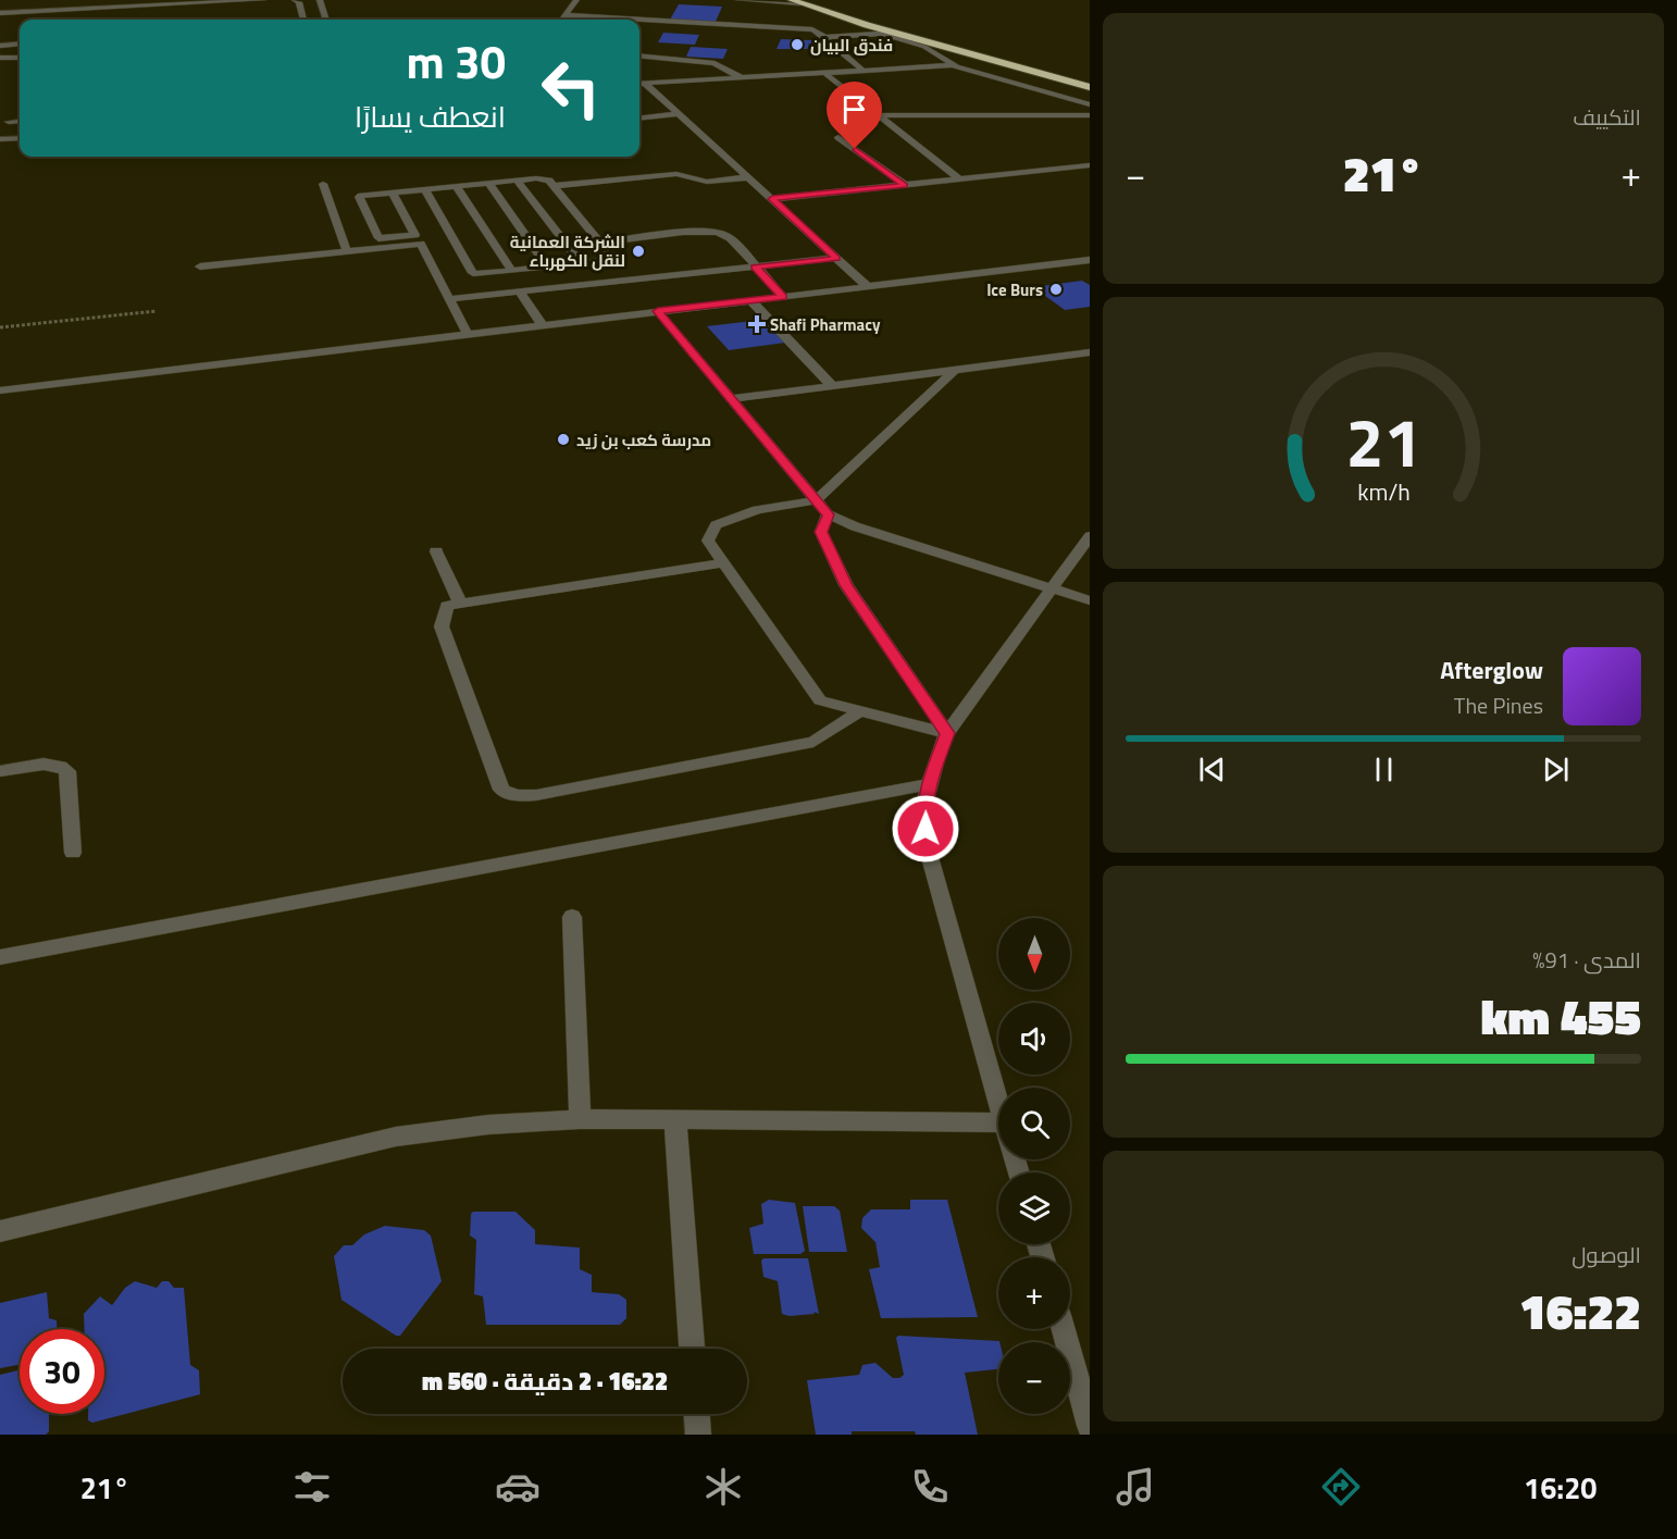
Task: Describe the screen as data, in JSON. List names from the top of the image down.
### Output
{
  "places": {
    "other": [
      "فندق البيان",
      "الشرکة العمانیة لنقل الکهرباء",
      "Ice Burs",
      "مدرسة كعب بن زيد"
    ],
    "health": ["Shafi Pharmacy"]
  },
  "north": "bottom",
  "page": {
    "tile": [
      "التكييف",
      ["المدى · 91%", "455 km"],
      ["الوصول", "16:22"]
    ],
    "turn": ["30 m", "انعطف يسارًا"],
    "heat": ["−", "21°", "+"],
    "song": ["Afterglow", "The Pines"],
    "map_buttons": ["+", "−"],
    "limit": "30",
    "trip": "16:22 · 2 دقيقة · 560 m",
    "tabs": ["16:20", "21°"],
    "gauge": ["21", "km/h"]
  }
}
